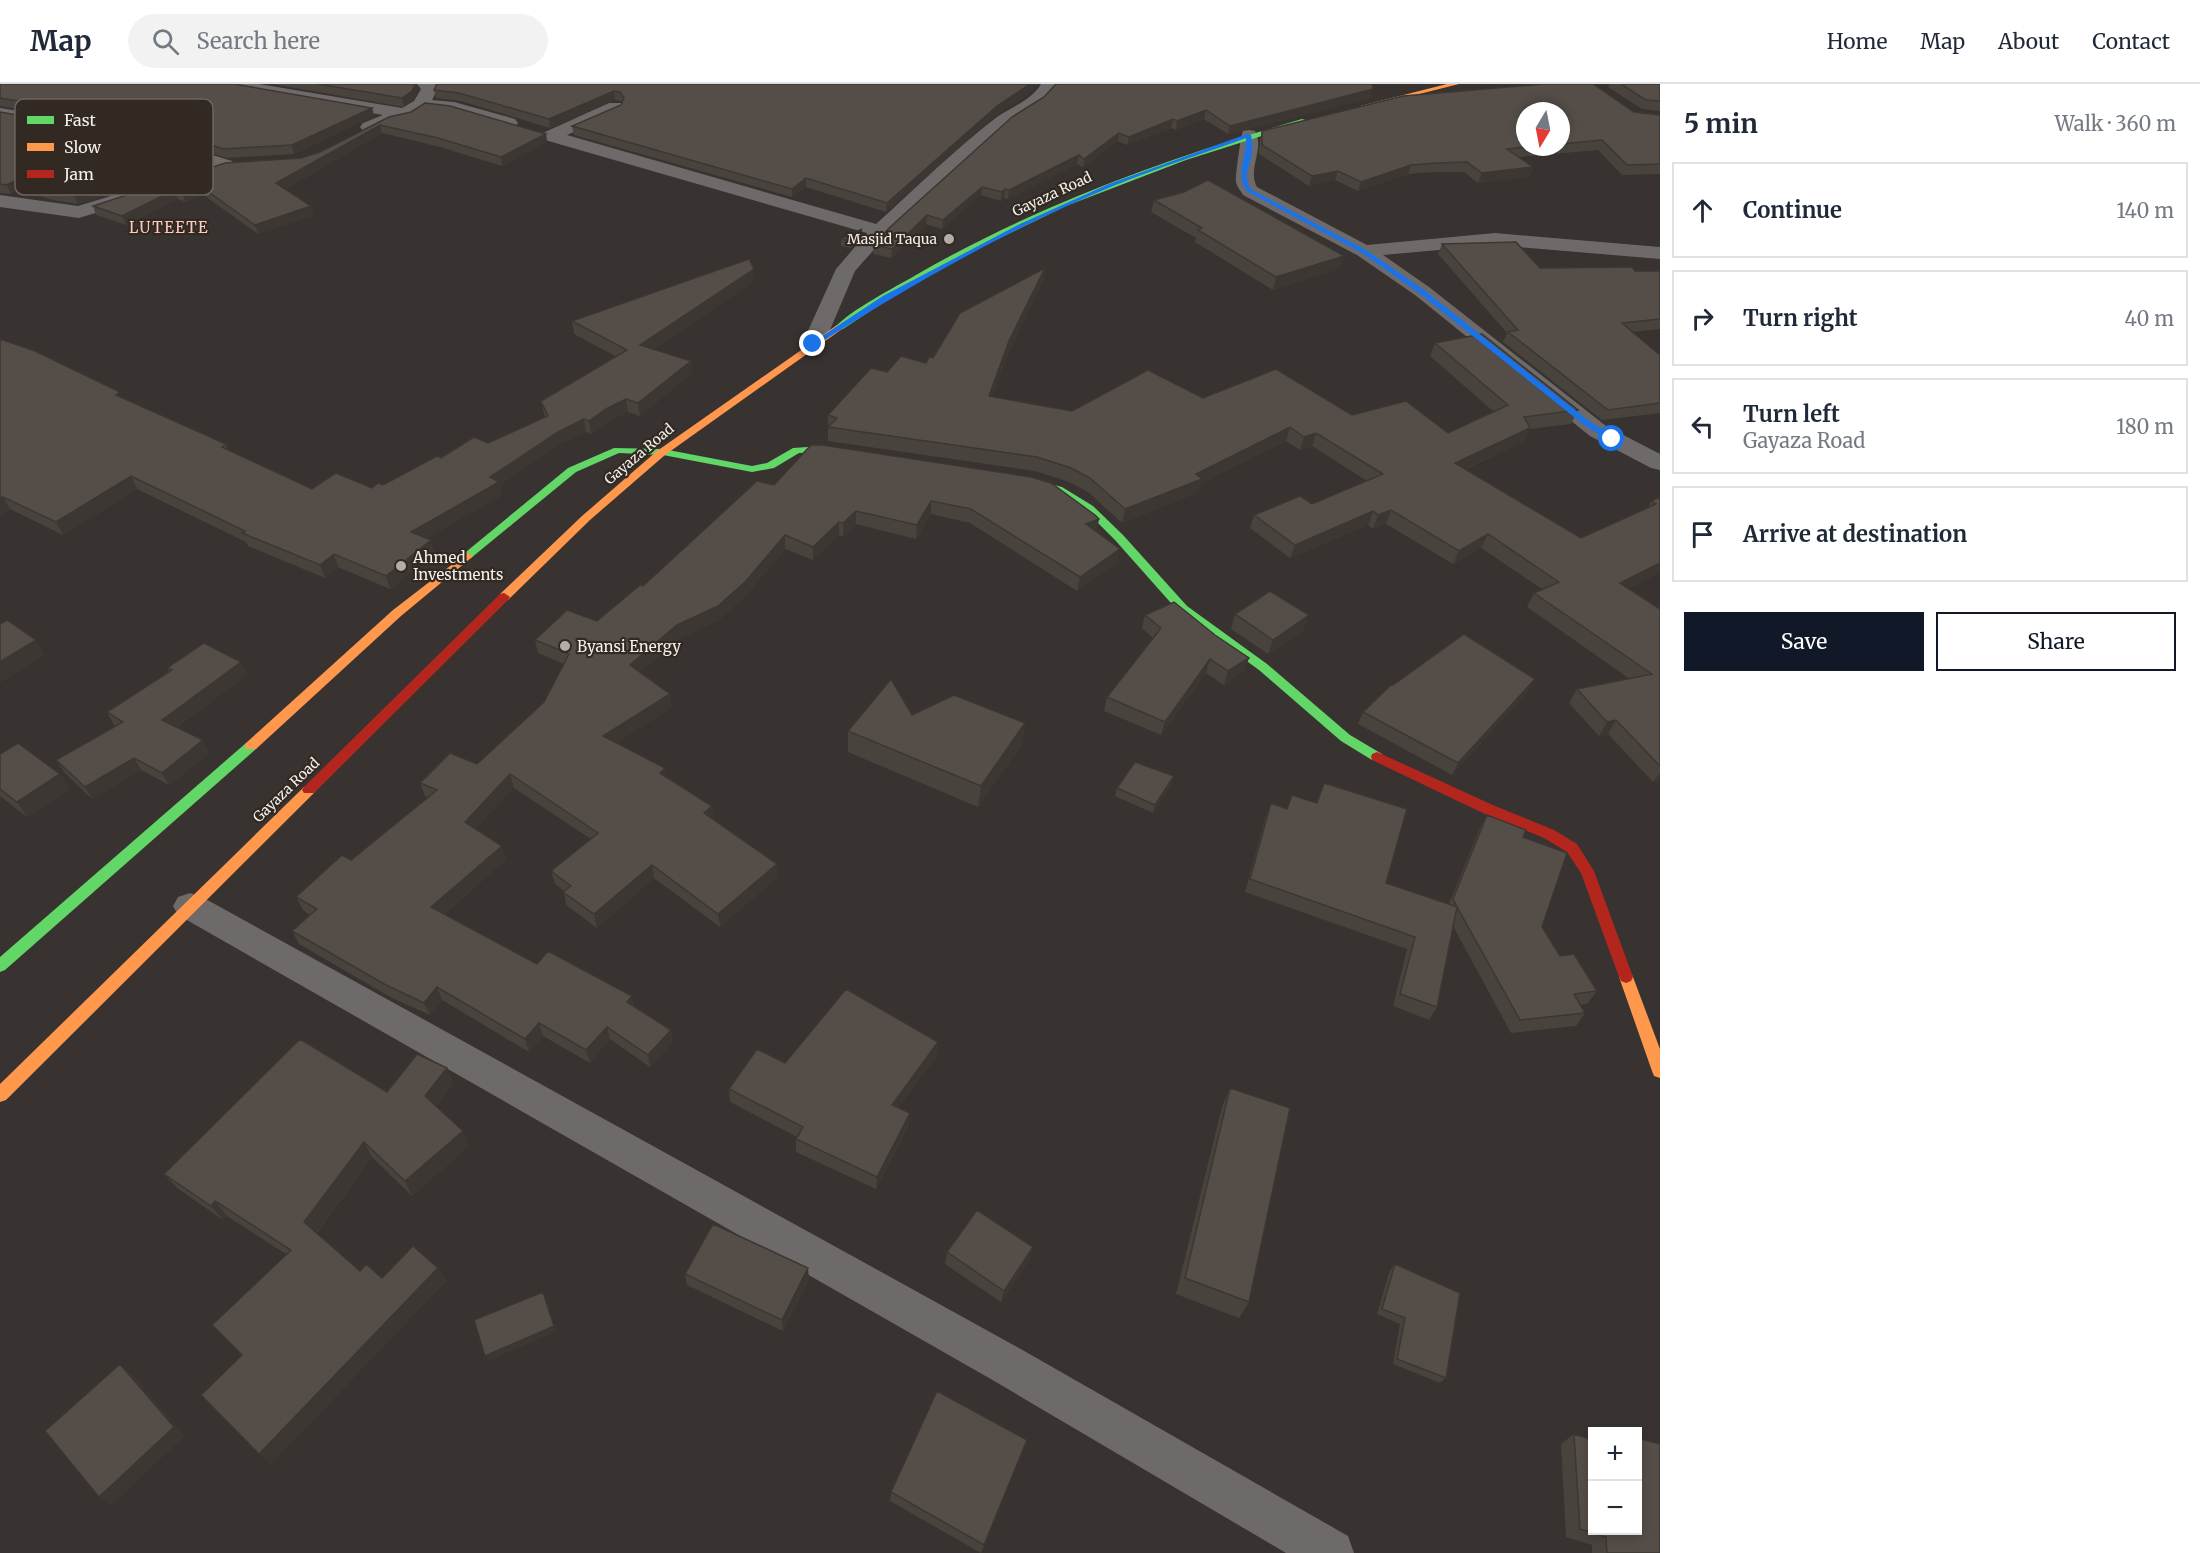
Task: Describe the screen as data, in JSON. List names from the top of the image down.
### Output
{
  "streets": {
    "main road": ["Gayaza Road"]
  },
  "districts": ["LUTEETE"],
  "places": ["Masjid Taqua", "Ahmed Investments", "Byansi Energy"],
  "legend": ["Fast", "Slow", "Jam"],
  "north": "bottom",
  "page": {
    "header": "Map",
    "search": "Search here",
    "nav": [
      "Home",
      "Map",
      "About",
      "Contact"
    ],
    "heading": ["5 min", "Walk · 360 m"],
    "list": [
      ["Continue", "140 m"],
      ["Turn right", "40 m"],
      ["Turn left", "Gayaza Road", "180 m"],
      "Arrive at destination"
    ],
    "buttons": ["Save", "Share"],
    "map_buttons": ["+", "−"]
  }
}
